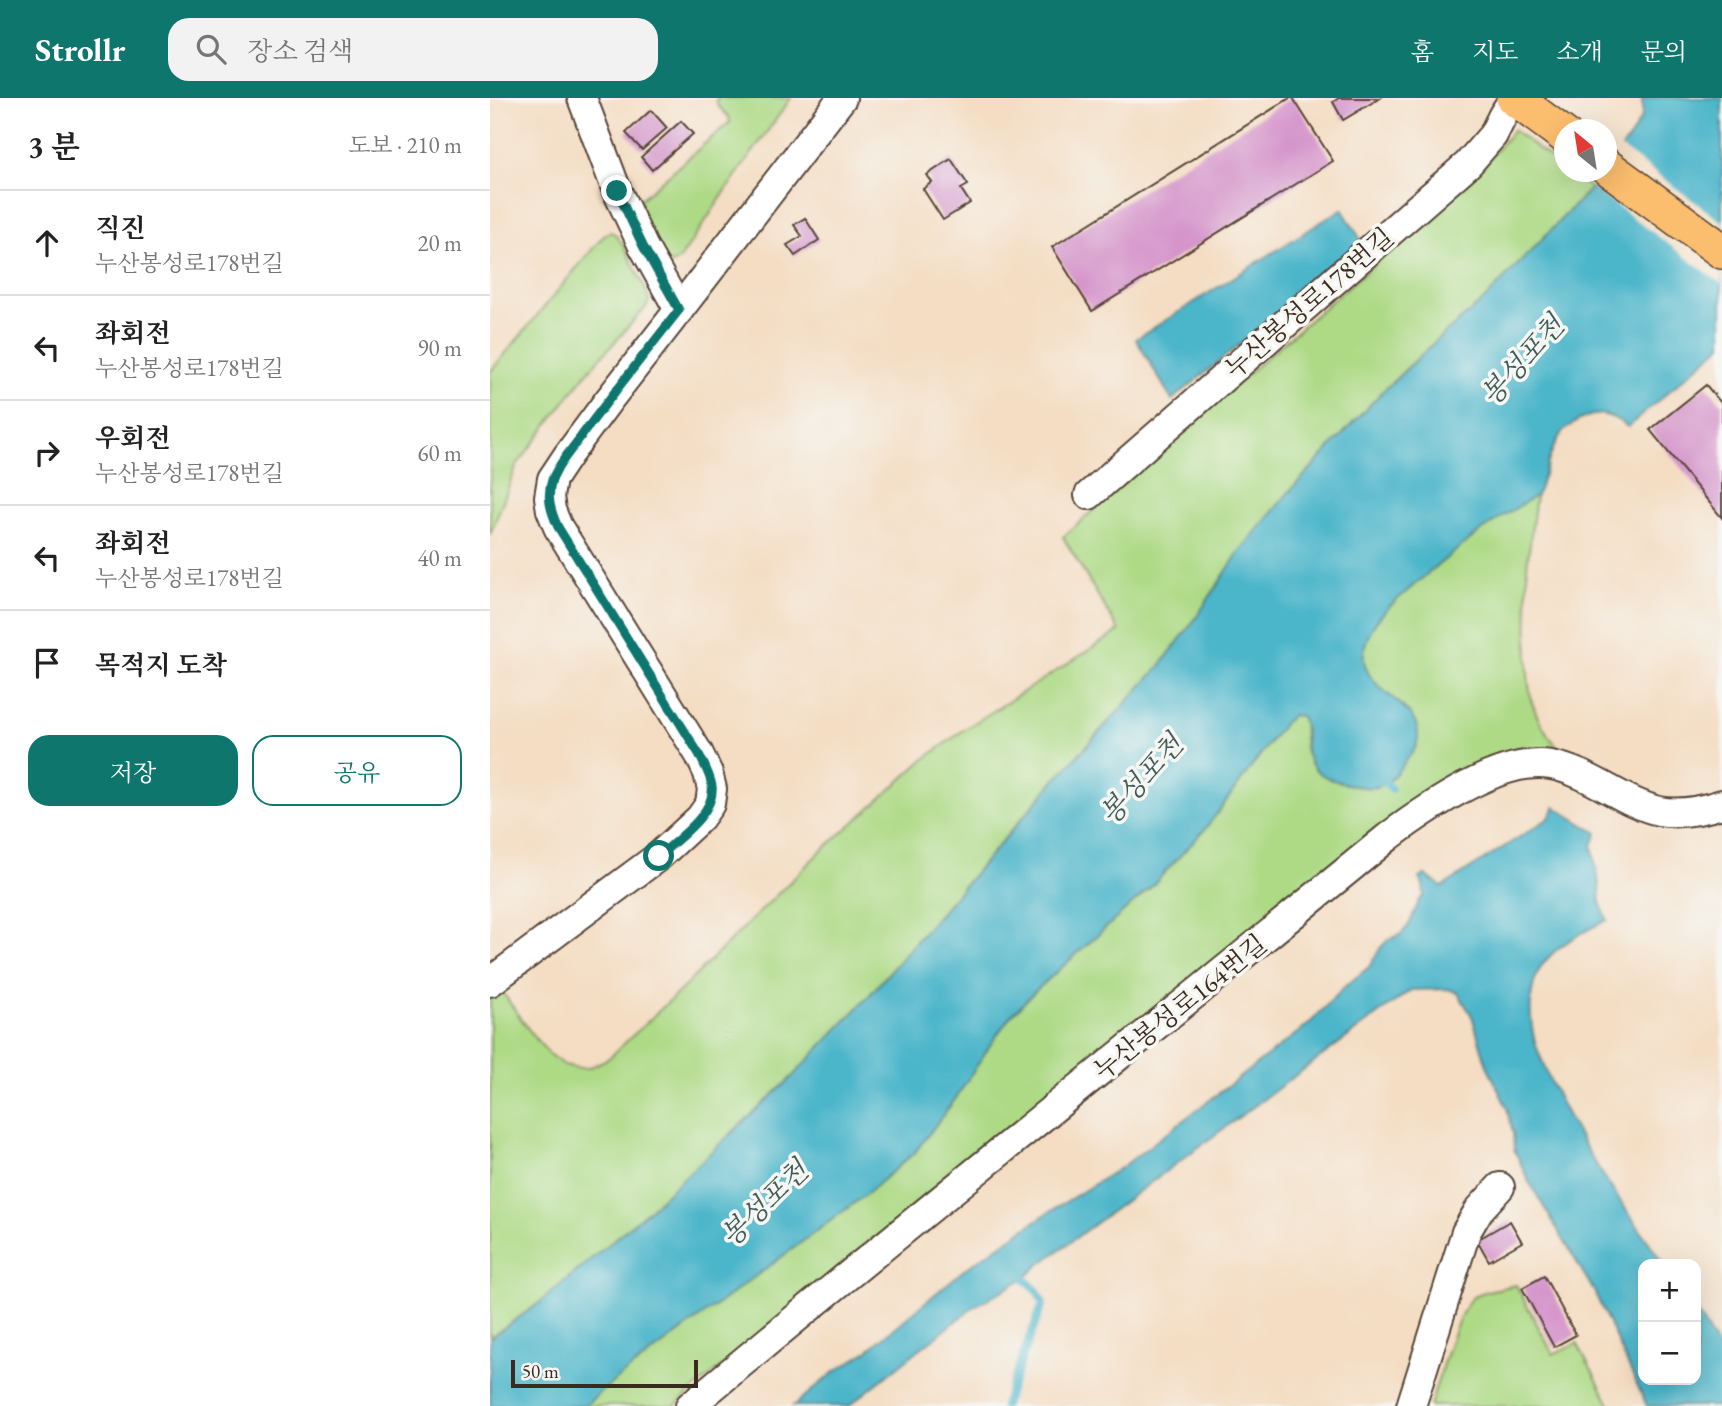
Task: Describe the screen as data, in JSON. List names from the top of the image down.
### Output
{
  "streets": {
    "lane": ["누산봉성로178번길", "누산봉성로164번길"]
  },
  "water": ["봉성포천"],
  "scale_bar": "50 m",
  "north": "top left",
  "page": {
    "header": "Strollr",
    "search": "장소 검색",
    "nav": [
      "홈",
      "지도",
      "소개",
      "문의"
    ],
    "heading": ["3 분", "도보 · 210 m"],
    "list": [
      ["직진", "누산봉성로178번길", "20 m"],
      ["좌회전", "누산봉성로178번길", "90 m"],
      ["우회전", "누산봉성로178번길", "60 m"],
      ["좌회전", "누산봉성로178번길", "40 m"],
      "목적지 도착"
    ],
    "buttons": ["저장", "공유"],
    "map_buttons": ["+", "−"],
    "scale": "50 m"
  }
}
